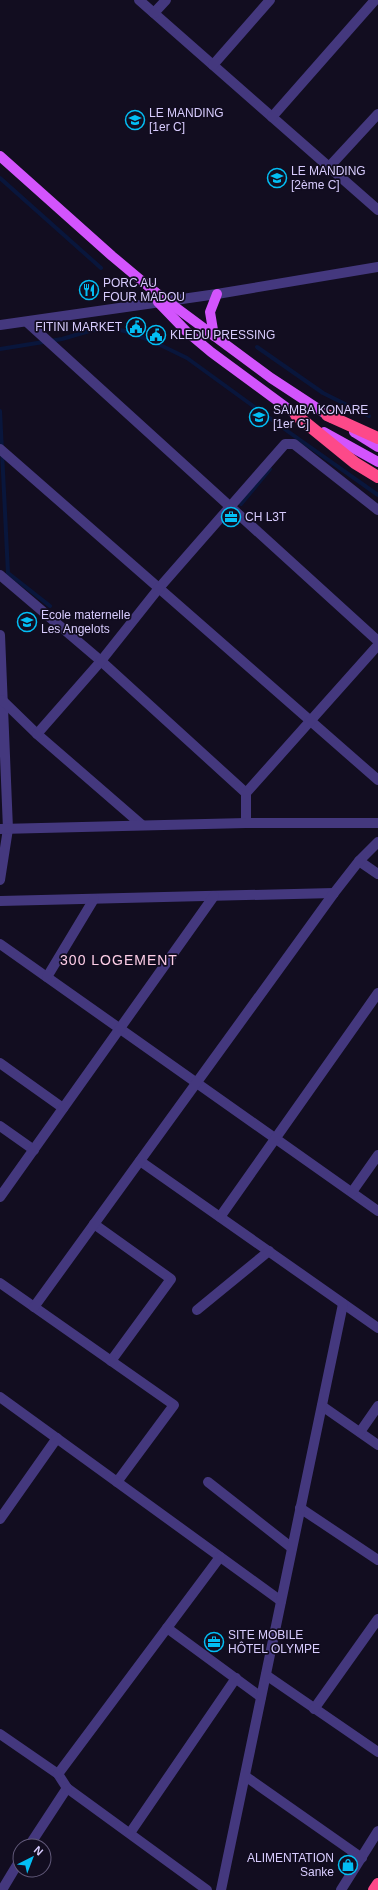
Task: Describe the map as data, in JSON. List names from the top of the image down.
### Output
{
  "districts": ["300 LOGEMENT"],
  "places": {
    "school or university": [
      "LE MANDING [1er C]",
      "LE MANDING [2ème C]",
      "SAMBA KONARE [1er C]",
      "Ecole maternelle Les Angelots"
    ],
    "restaurant": ["PORC AU FOUR MADOU"],
    "public building": ["FITINI MARKET", "KLEDU PRESSING"],
    "office": ["CH L3T", "SITE MOBILE HÔTEL OLYMPE"],
    "shop": ["ALIMENTATION Sanke"]
  },
  "north": "top right"
}
